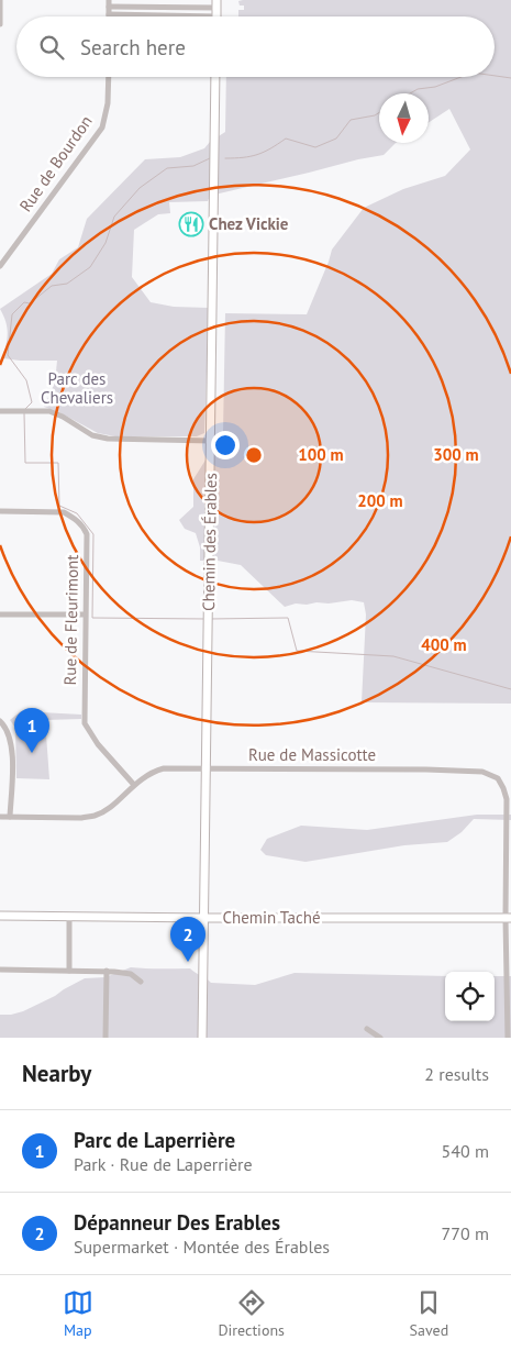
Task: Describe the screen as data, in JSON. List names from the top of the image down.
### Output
{
  "streets": {
    "street": [
      "Rue de Bourdon",
      "Chemin des Érables",
      "Rue de Fleurimont",
      "Rue de Massicotte",
      "Chemin Taché"
    ]
  },
  "crossings": [
    ["Chemin des Érables", "Rue de Massicotte"],
    ["Chemin des Érables", "Chemin Taché"],
    ["Rue de Fleurimont", "Rue de Massicotte"],
    ["Rue de Massicotte", "Chemin Taché"]
  ],
  "parks": ["Parc des Chevaliers"],
  "places": {
    "restaurant": ["Chez Vickie"]
  },
  "north": "bottom",
  "page": {
    "search": "Search here",
    "pins": ["1", "2"],
    "heading": ["Nearby", "2 results"],
    "list": [
      {
        "mark": "1",
        "name": "Parc de Laperrière",
        "note": "Park · Rue de Laperrière",
        "value": "540 m"
      },
      {
        "mark": "2",
        "name": "Dépanneur Des Erables",
        "note": "Supermarket · Montée des Érables",
        "value": "770 m"
      }
    ],
    "nav": ["Map", "Directions", "Saved"]
  },
  "rings": [
    "100 m",
    "300 m",
    "200 m",
    "400 m"
  ]
}
